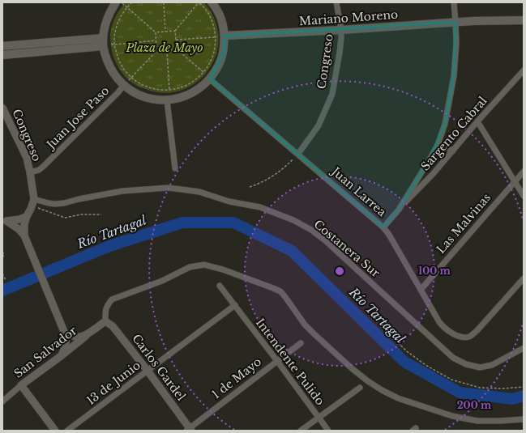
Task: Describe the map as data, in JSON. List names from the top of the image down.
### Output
{
  "streets": {
    "main road": ["Mariano Moreno"],
    "street": [
      "Congreso",
      "Juan Jose Paso",
      "Sargento Cabral",
      "Juan Larrea",
      "Las Malvinas",
      "Costanera Sur",
      "San Salvador",
      "Intendente Pulido",
      "Carlos Gardel",
      "1 de Mayo",
      "13 de Junio"
    ]
  },
  "crossings": [
    ["Mariano Moreno", "Congreso"],
    ["Congreso", "Juan Jose Paso"],
    ["Congreso", "Juan Larrea"],
    ["Congreso", "Costanera Sur"],
    ["Juan Larrea", "Las Malvinas"],
    ["San Salvador", "Carlos Gardel"],
    ["Intendente Pulido", "1 de Mayo"],
    ["Intendente Pulido", "13 de Junio"],
    ["Carlos Gardel", "1 de Mayo"],
    ["Carlos Gardel", "13 de Junio"]
  ],
  "water": ["Río Tartagal"],
  "parks": ["Plaza de Mayo"],
  "rings": ["100 m", "200 m"]
}
